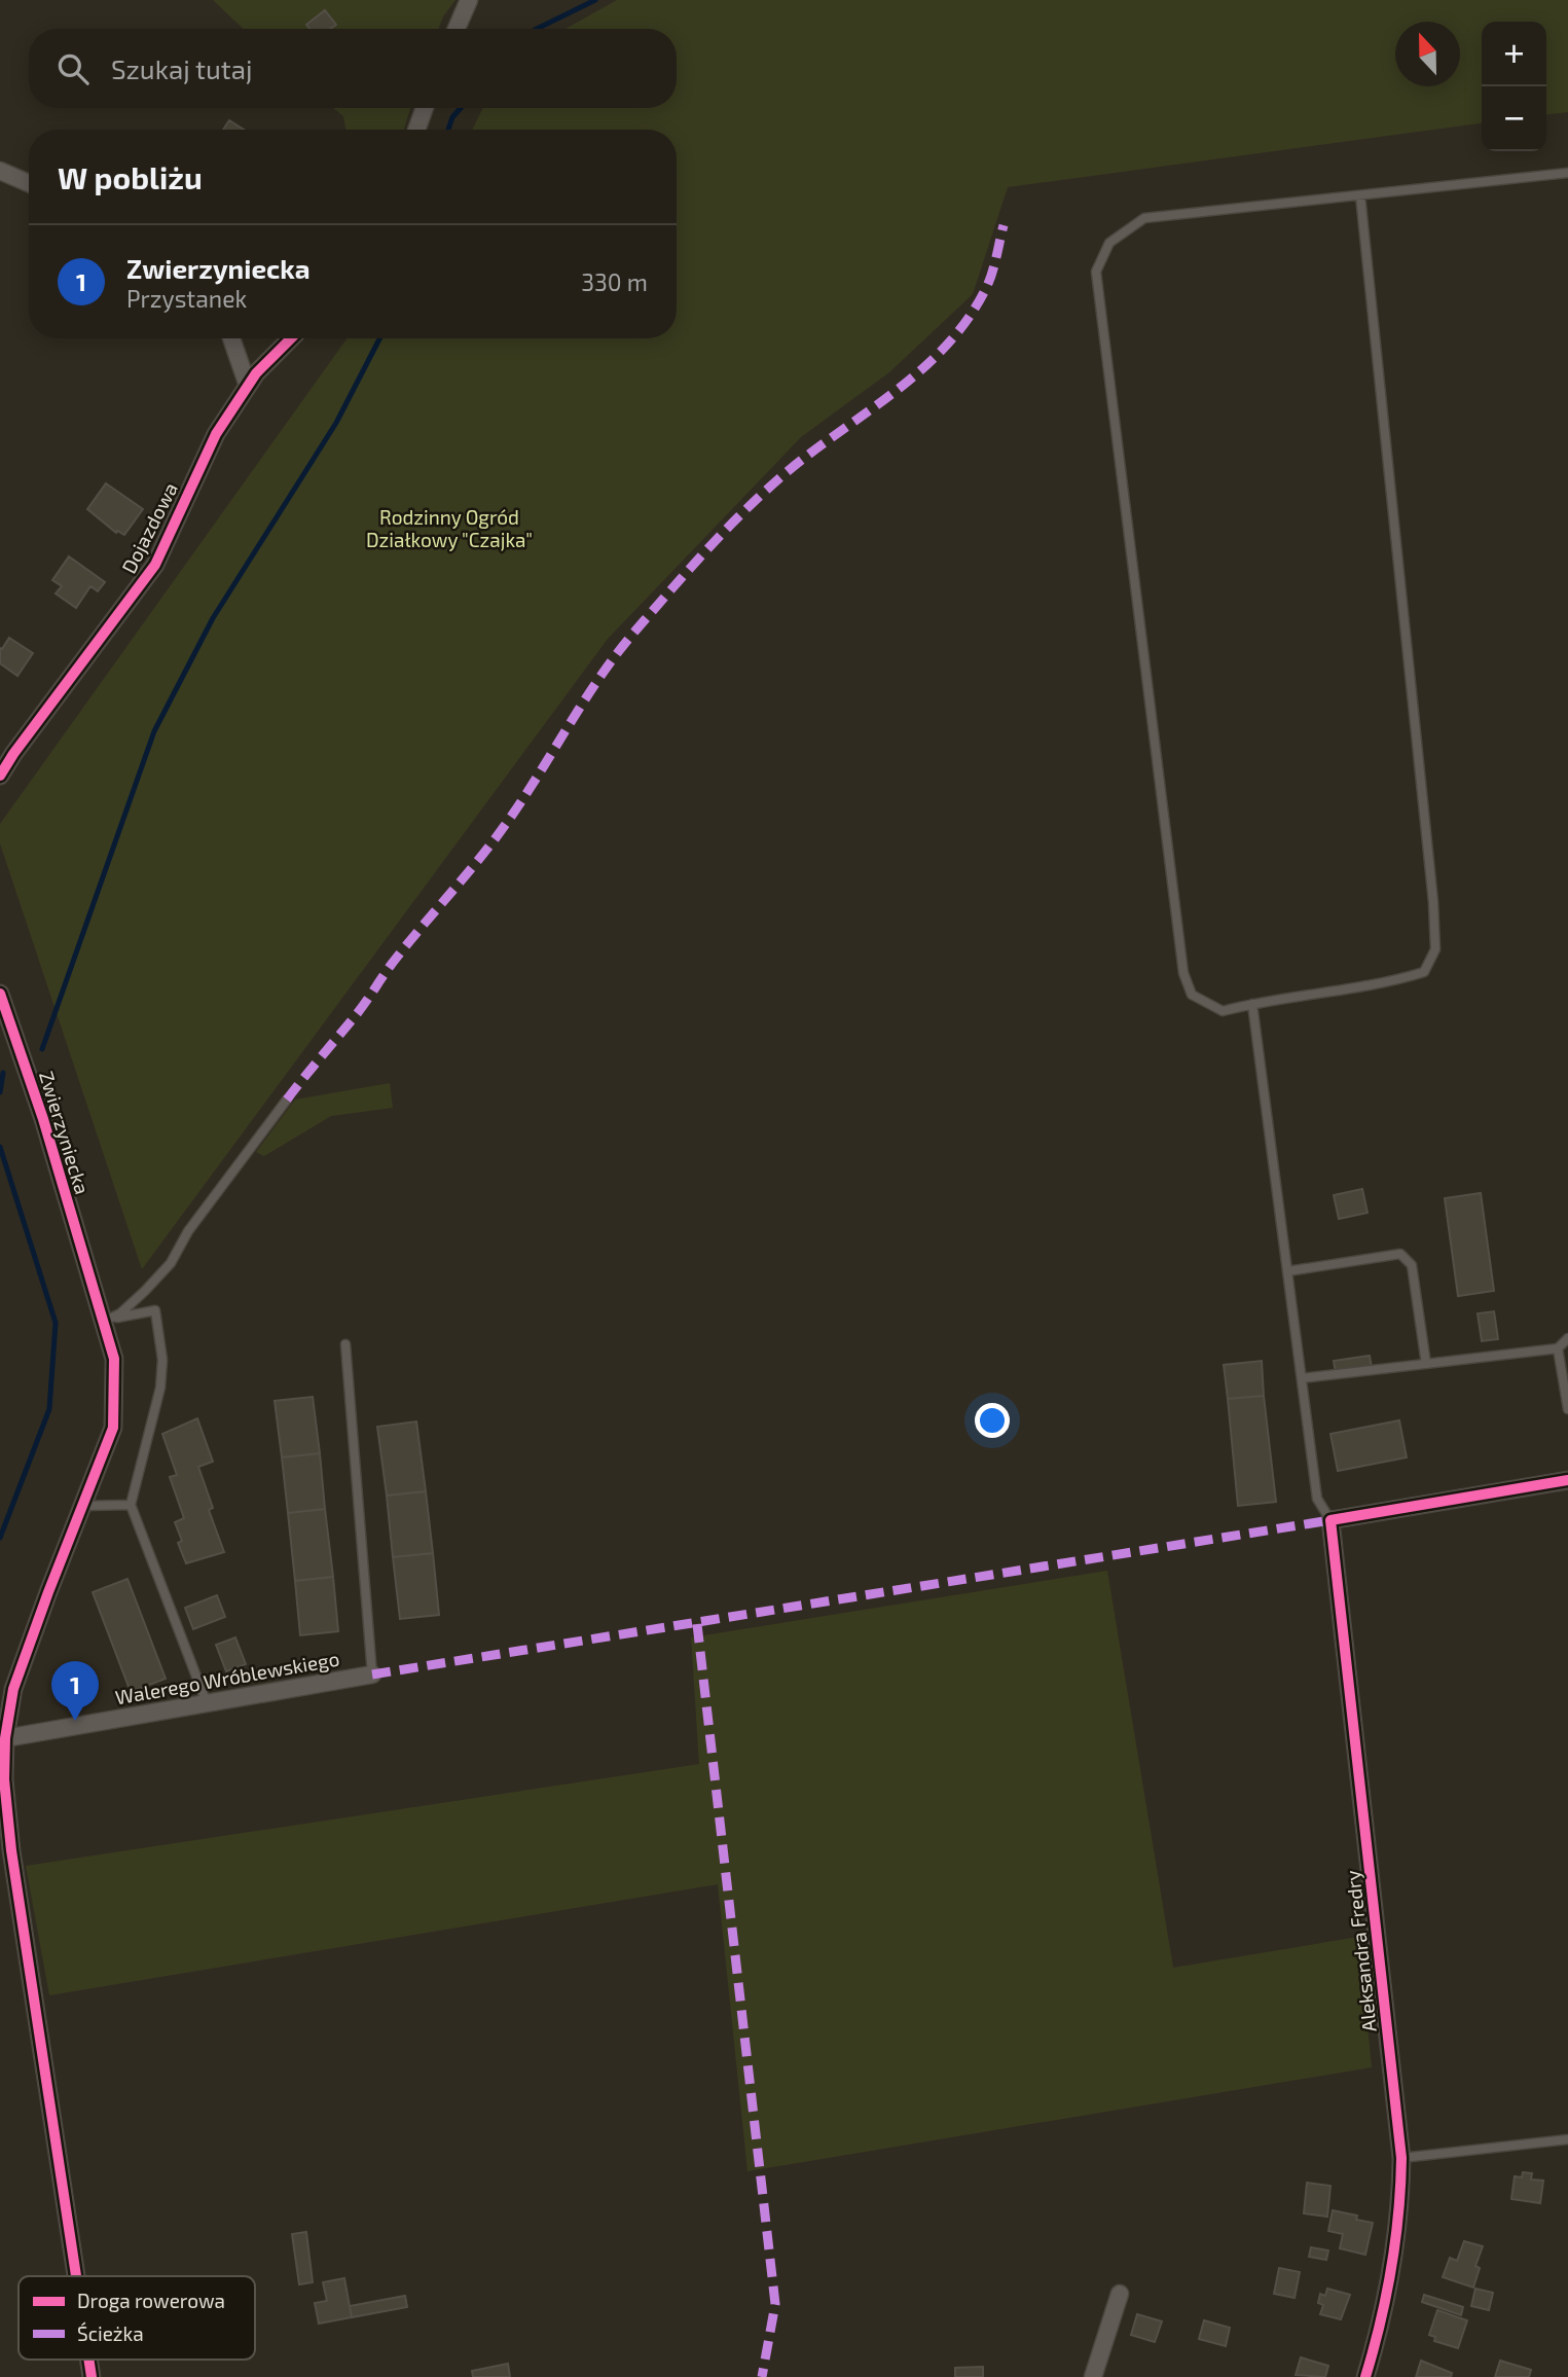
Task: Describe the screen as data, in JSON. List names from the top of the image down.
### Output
{
  "streets": {
    "street": [
      "Dojazdowa",
      "Zwierzyniecka",
      "Walerego Wróblewskiego",
      "Aleksandra Fredry"
    ]
  },
  "crossings": [
    ["Zwierzyniecka", "Walerego Wróblewskiego"]
  ],
  "parks": ["Rodzinny Ogród Działkowy \"Czajka\""],
  "legend": ["Droga rowerowa", "Ścieżka"],
  "north": "top",
  "page": {
    "map_buttons": ["+", "−"],
    "search": "Szukaj tutaj",
    "heading": "W pobliżu",
    "list": [
      {
        "mark": "1",
        "name": "Zwierzyniecka",
        "note": "Przystanek",
        "value": "330 m"
      }
    ],
    "pins": "1"
  }
}
